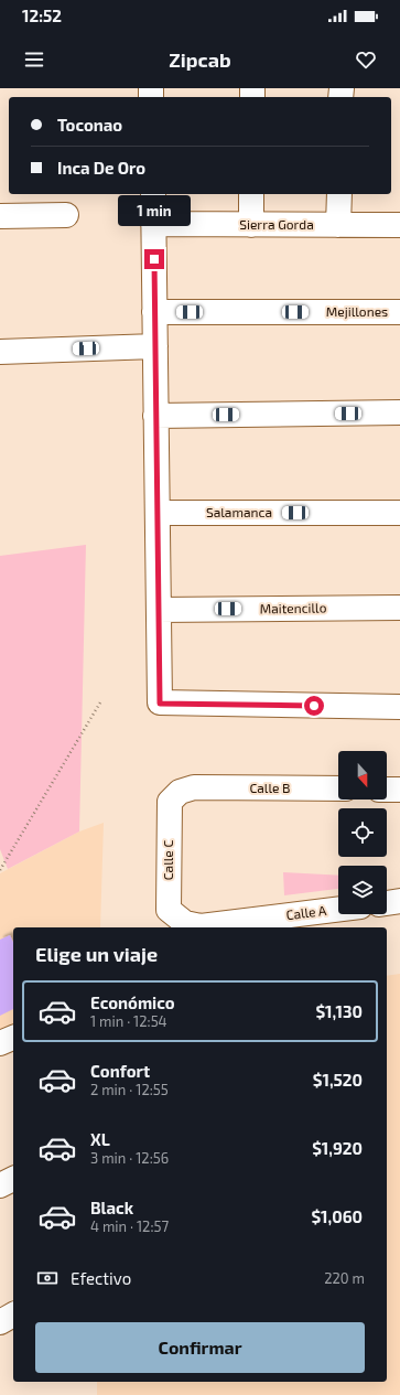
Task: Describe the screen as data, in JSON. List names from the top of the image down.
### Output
{
  "streets": {
    "street": [
      "Sierra Gorda",
      "Mejillones",
      "Salamanca",
      "Maitencillo",
      "Calle B",
      "Calle C",
      "Calle A"
    ]
  },
  "crossings": [
    ["Calle B", "Calle C"],
    ["Calle C", "Calle A"]
  ],
  "north": "bottom",
  "page": {
    "status": "12:52",
    "header": "Zipcab",
    "banner": ["Toconao", "Inca De Oro"],
    "bubble": "1 min",
    "heading": "Elige un viaje",
    "list": [
      {
        "name": "Económico",
        "note": "1 min · 12:54",
        "value": "$1,130"
      },
      {
        "name": "Confort",
        "note": "2 min · 12:55",
        "value": "$1,520"
      },
      {
        "name": "XL",
        "note": "3 min · 12:56",
        "value": "$1,920"
      },
      {
        "name": "Black",
        "note": "4 min · 12:57",
        "value": "$1,060"
      }
    ],
    "pay": ["Efectivo", "220 m"],
    "buttons": "Confirmar"
  }
}
